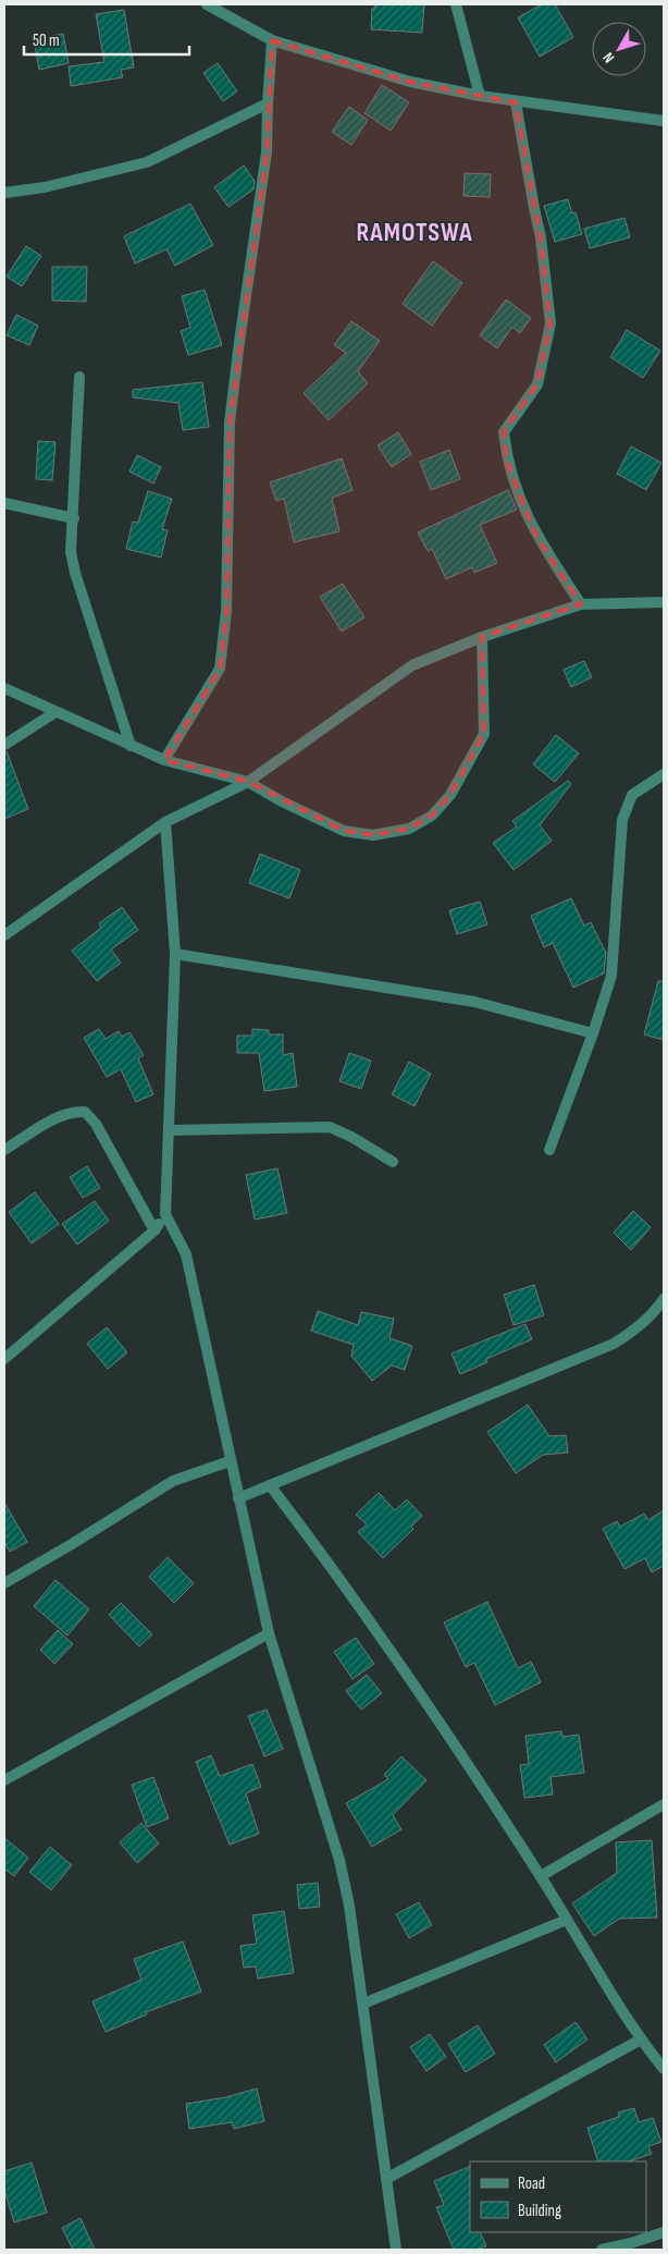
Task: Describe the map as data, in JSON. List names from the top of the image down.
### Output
{
  "districts": ["RAMOTSWA"],
  "legend": ["Road", "Building"],
  "scale_bar": "50 m",
  "north": "bottom left"
}
